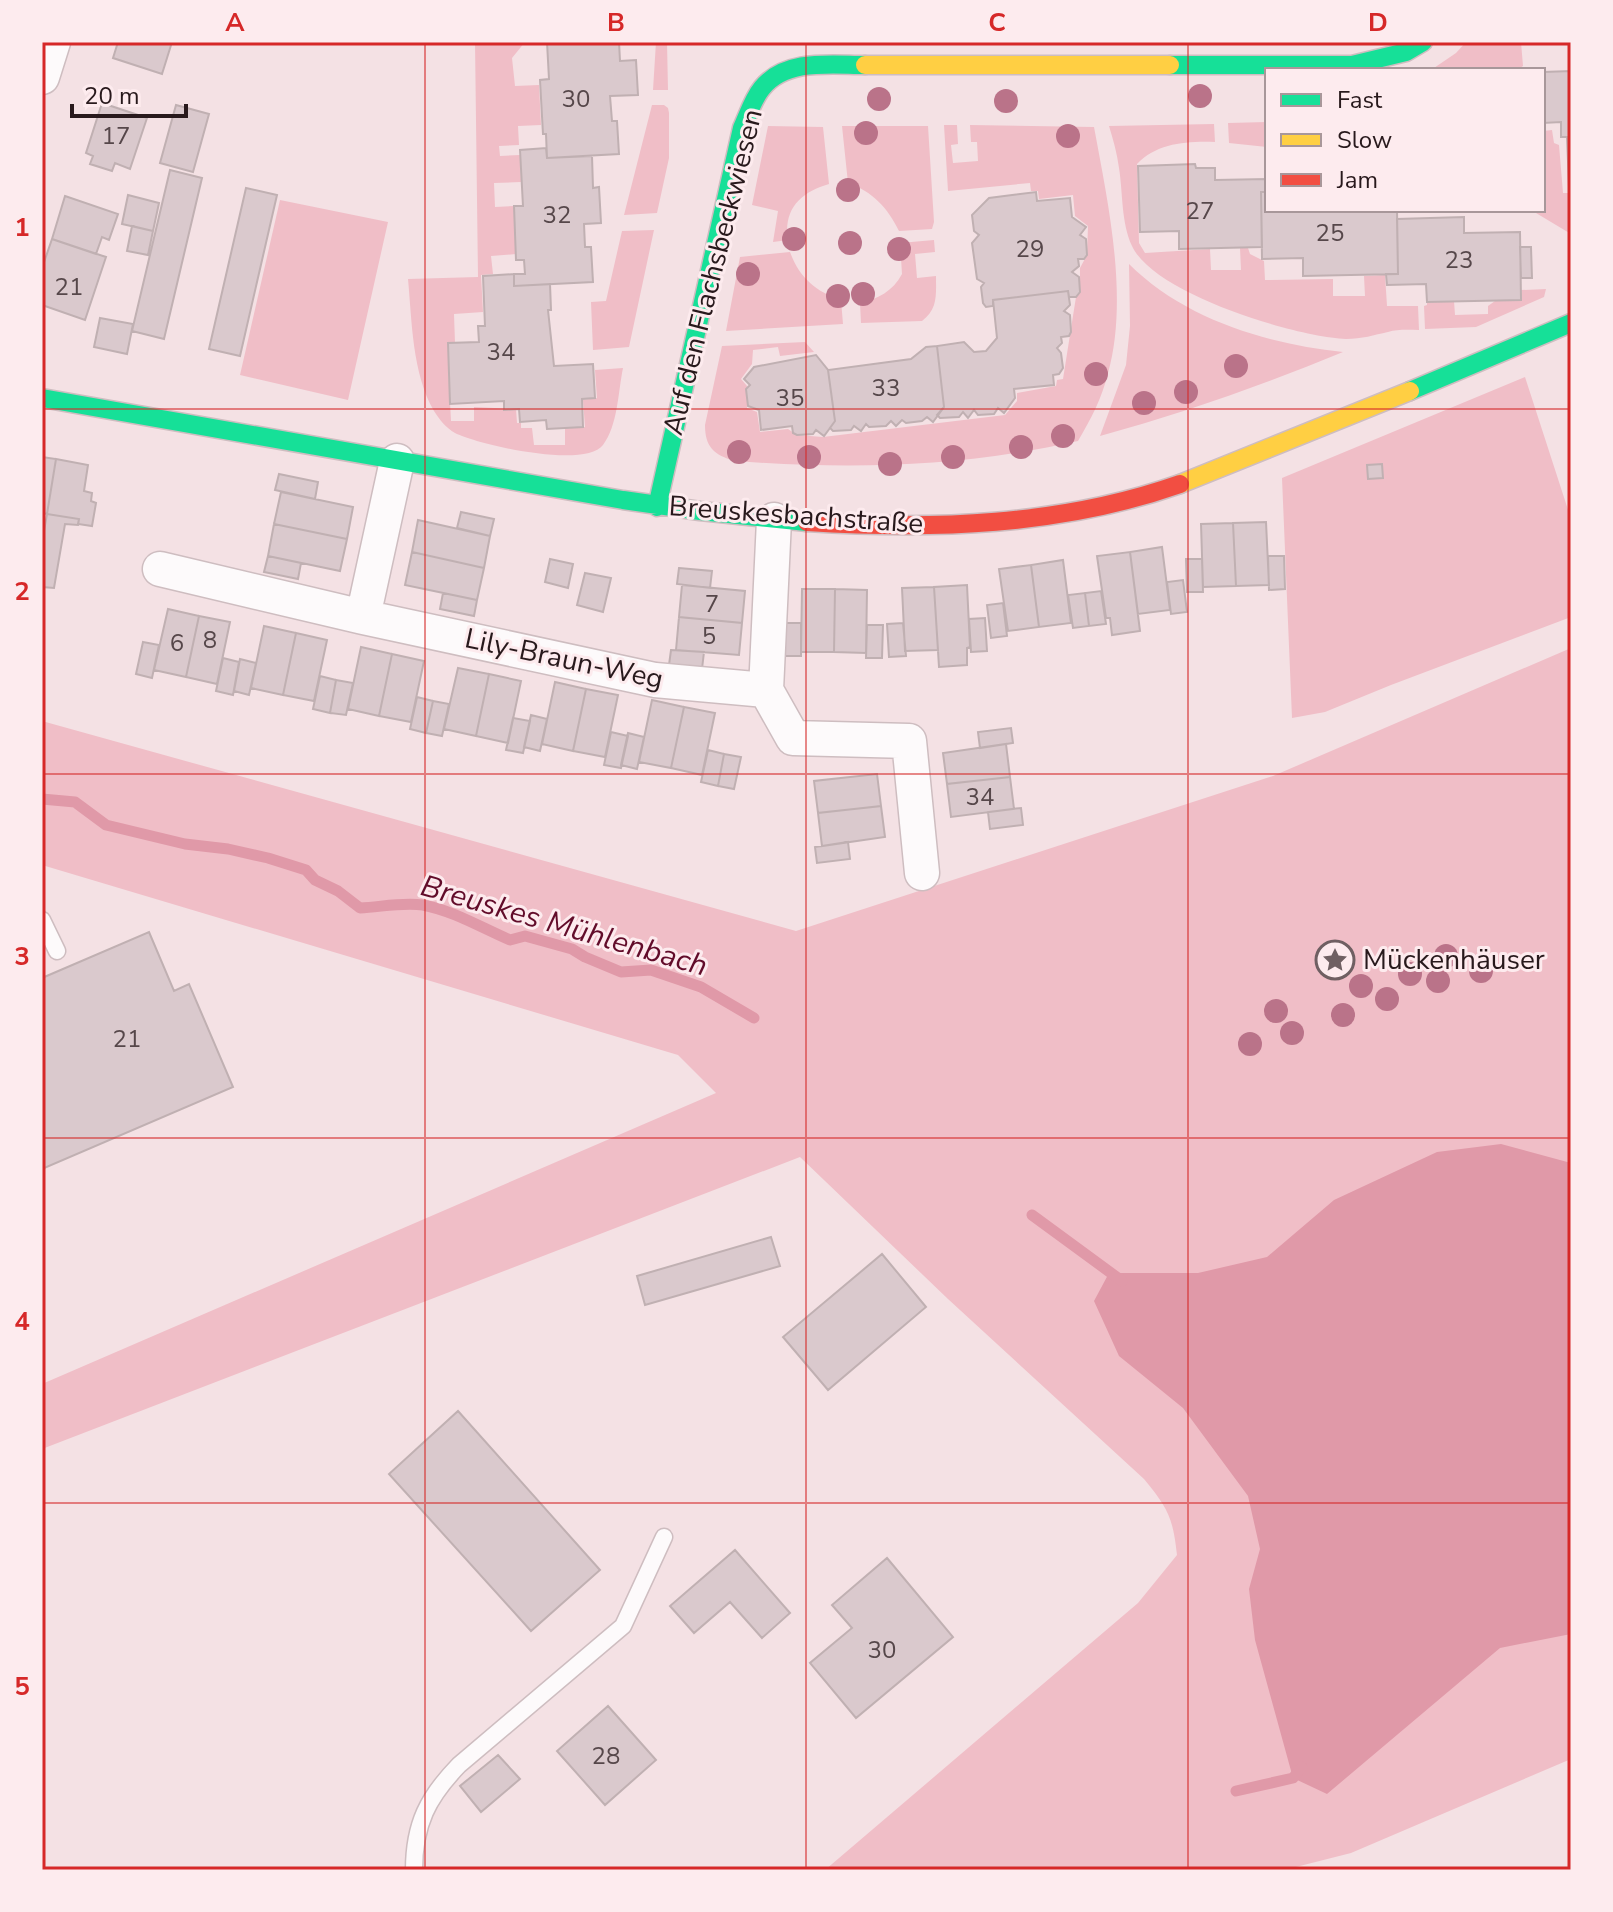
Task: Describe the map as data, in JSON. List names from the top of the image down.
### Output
{
  "streets": {
    "street": ["Auf den Flachsbeckwiesen", "Breuskesbachstraße", "Lily-Braun-Weg"]
  },
  "crossings": [
    ["Auf den Flachsbeckwiesen", "Breuskesbachstraße"]
  ],
  "water": ["Breuskes Mühlenbach"],
  "places": {
    "place": ["Mückenhäuser"]
  },
  "house_numbers": [
    "30",
    "17",
    "27",
    "32",
    "25",
    "29",
    "23",
    "21",
    "34",
    "33",
    "35",
    "7",
    "5",
    "8",
    "6",
    "34",
    "21",
    "30",
    "28"
  ],
  "legend": ["Fast", "Slow", "Jam"],
  "scale_bar": "20 m",
  "grid": {
    "columns": [
      "A",
      "B",
      "C",
      "D"
    ],
    "rows": [
      "1",
      "2",
      "3",
      "4",
      "5"
    ]
  }
}
